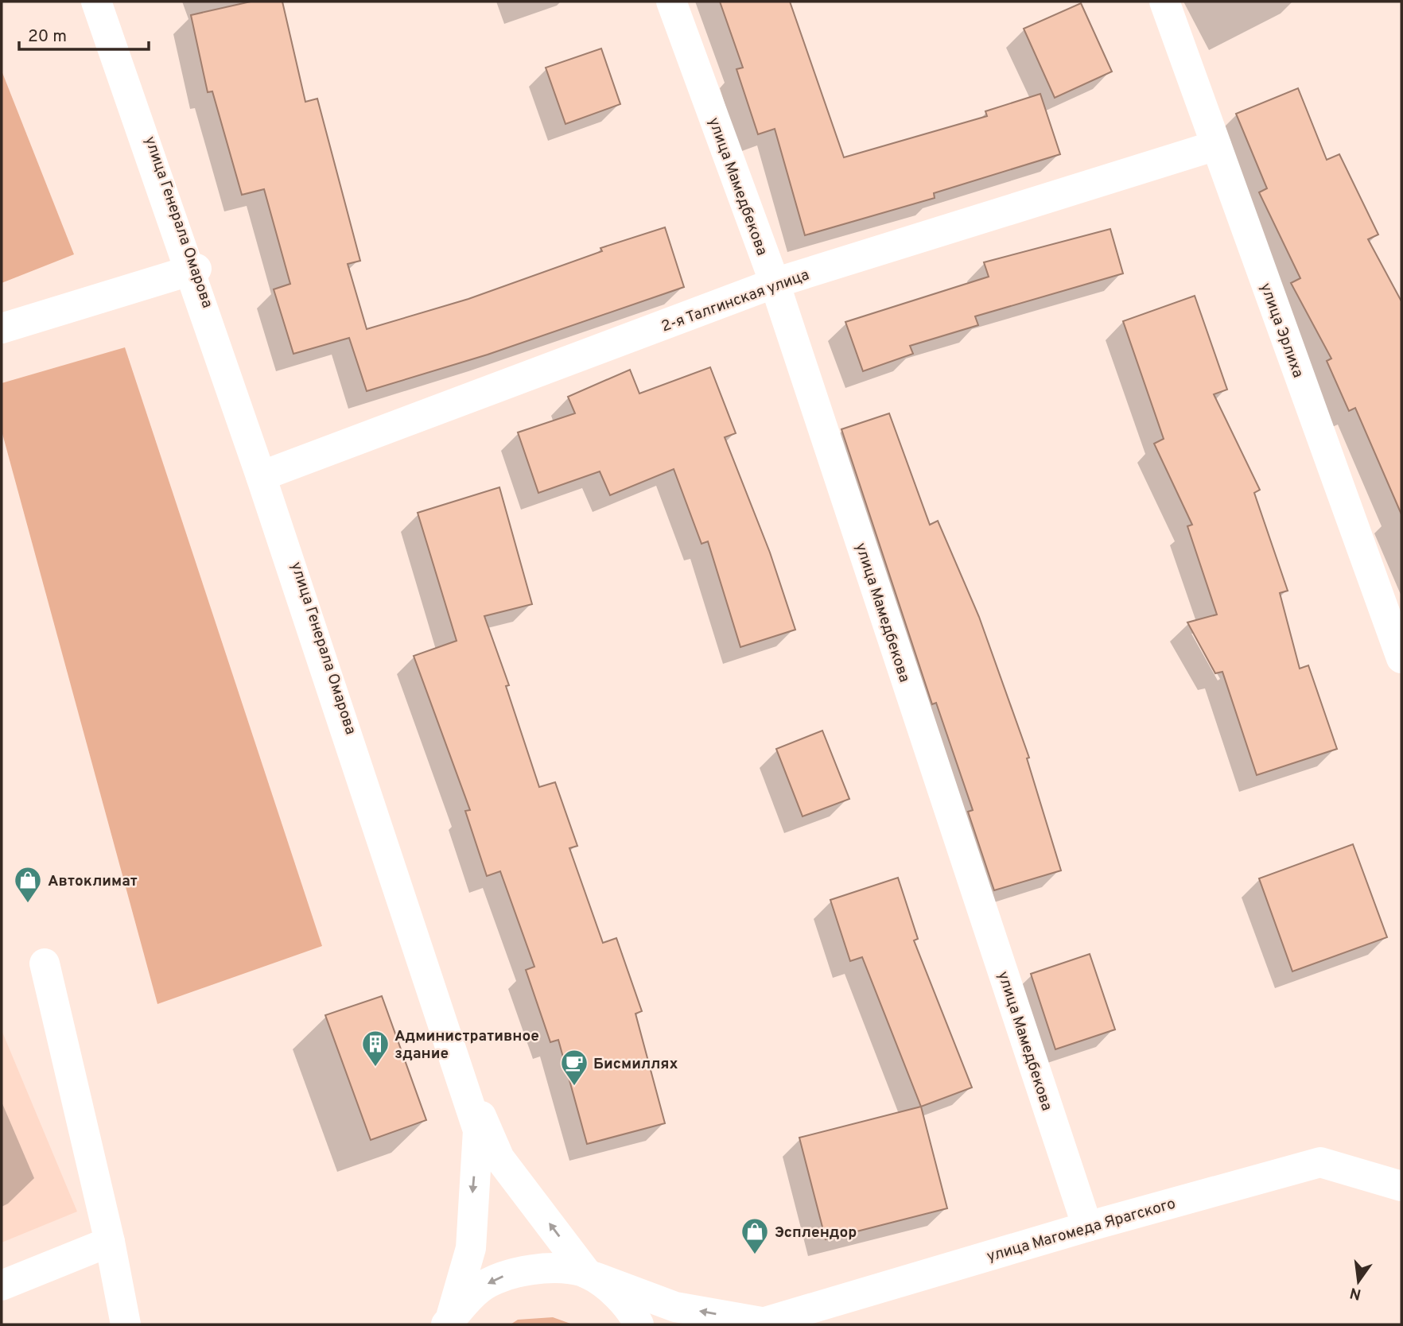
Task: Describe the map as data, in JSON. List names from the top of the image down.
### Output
{
  "streets": {
    "street": [
      "улица Мамедбекова",
      "улица Генерала Омарова",
      "2-я Талгинская улица",
      "улица Эрлиха",
      "улица Магомеда Ярагского"
    ]
  },
  "crossings": [
    ["улица Мамедбекова", "2-я Талгинская улица"],
    ["улица Мамедбекова", "улица Магомеда Ярагского"],
    ["улица Генерала Омарова", "2-я Талгинская улица"],
    ["2-я Талгинская улица", "улица Эрлиха"]
  ],
  "places": {
    "shop": ["Автоклимат", "Эсплендор"],
    "building": ["Административное здание"],
    "cafe": ["Бисмиллях"]
  },
  "scale_bar": "20 m",
  "north": "bottom"
}
